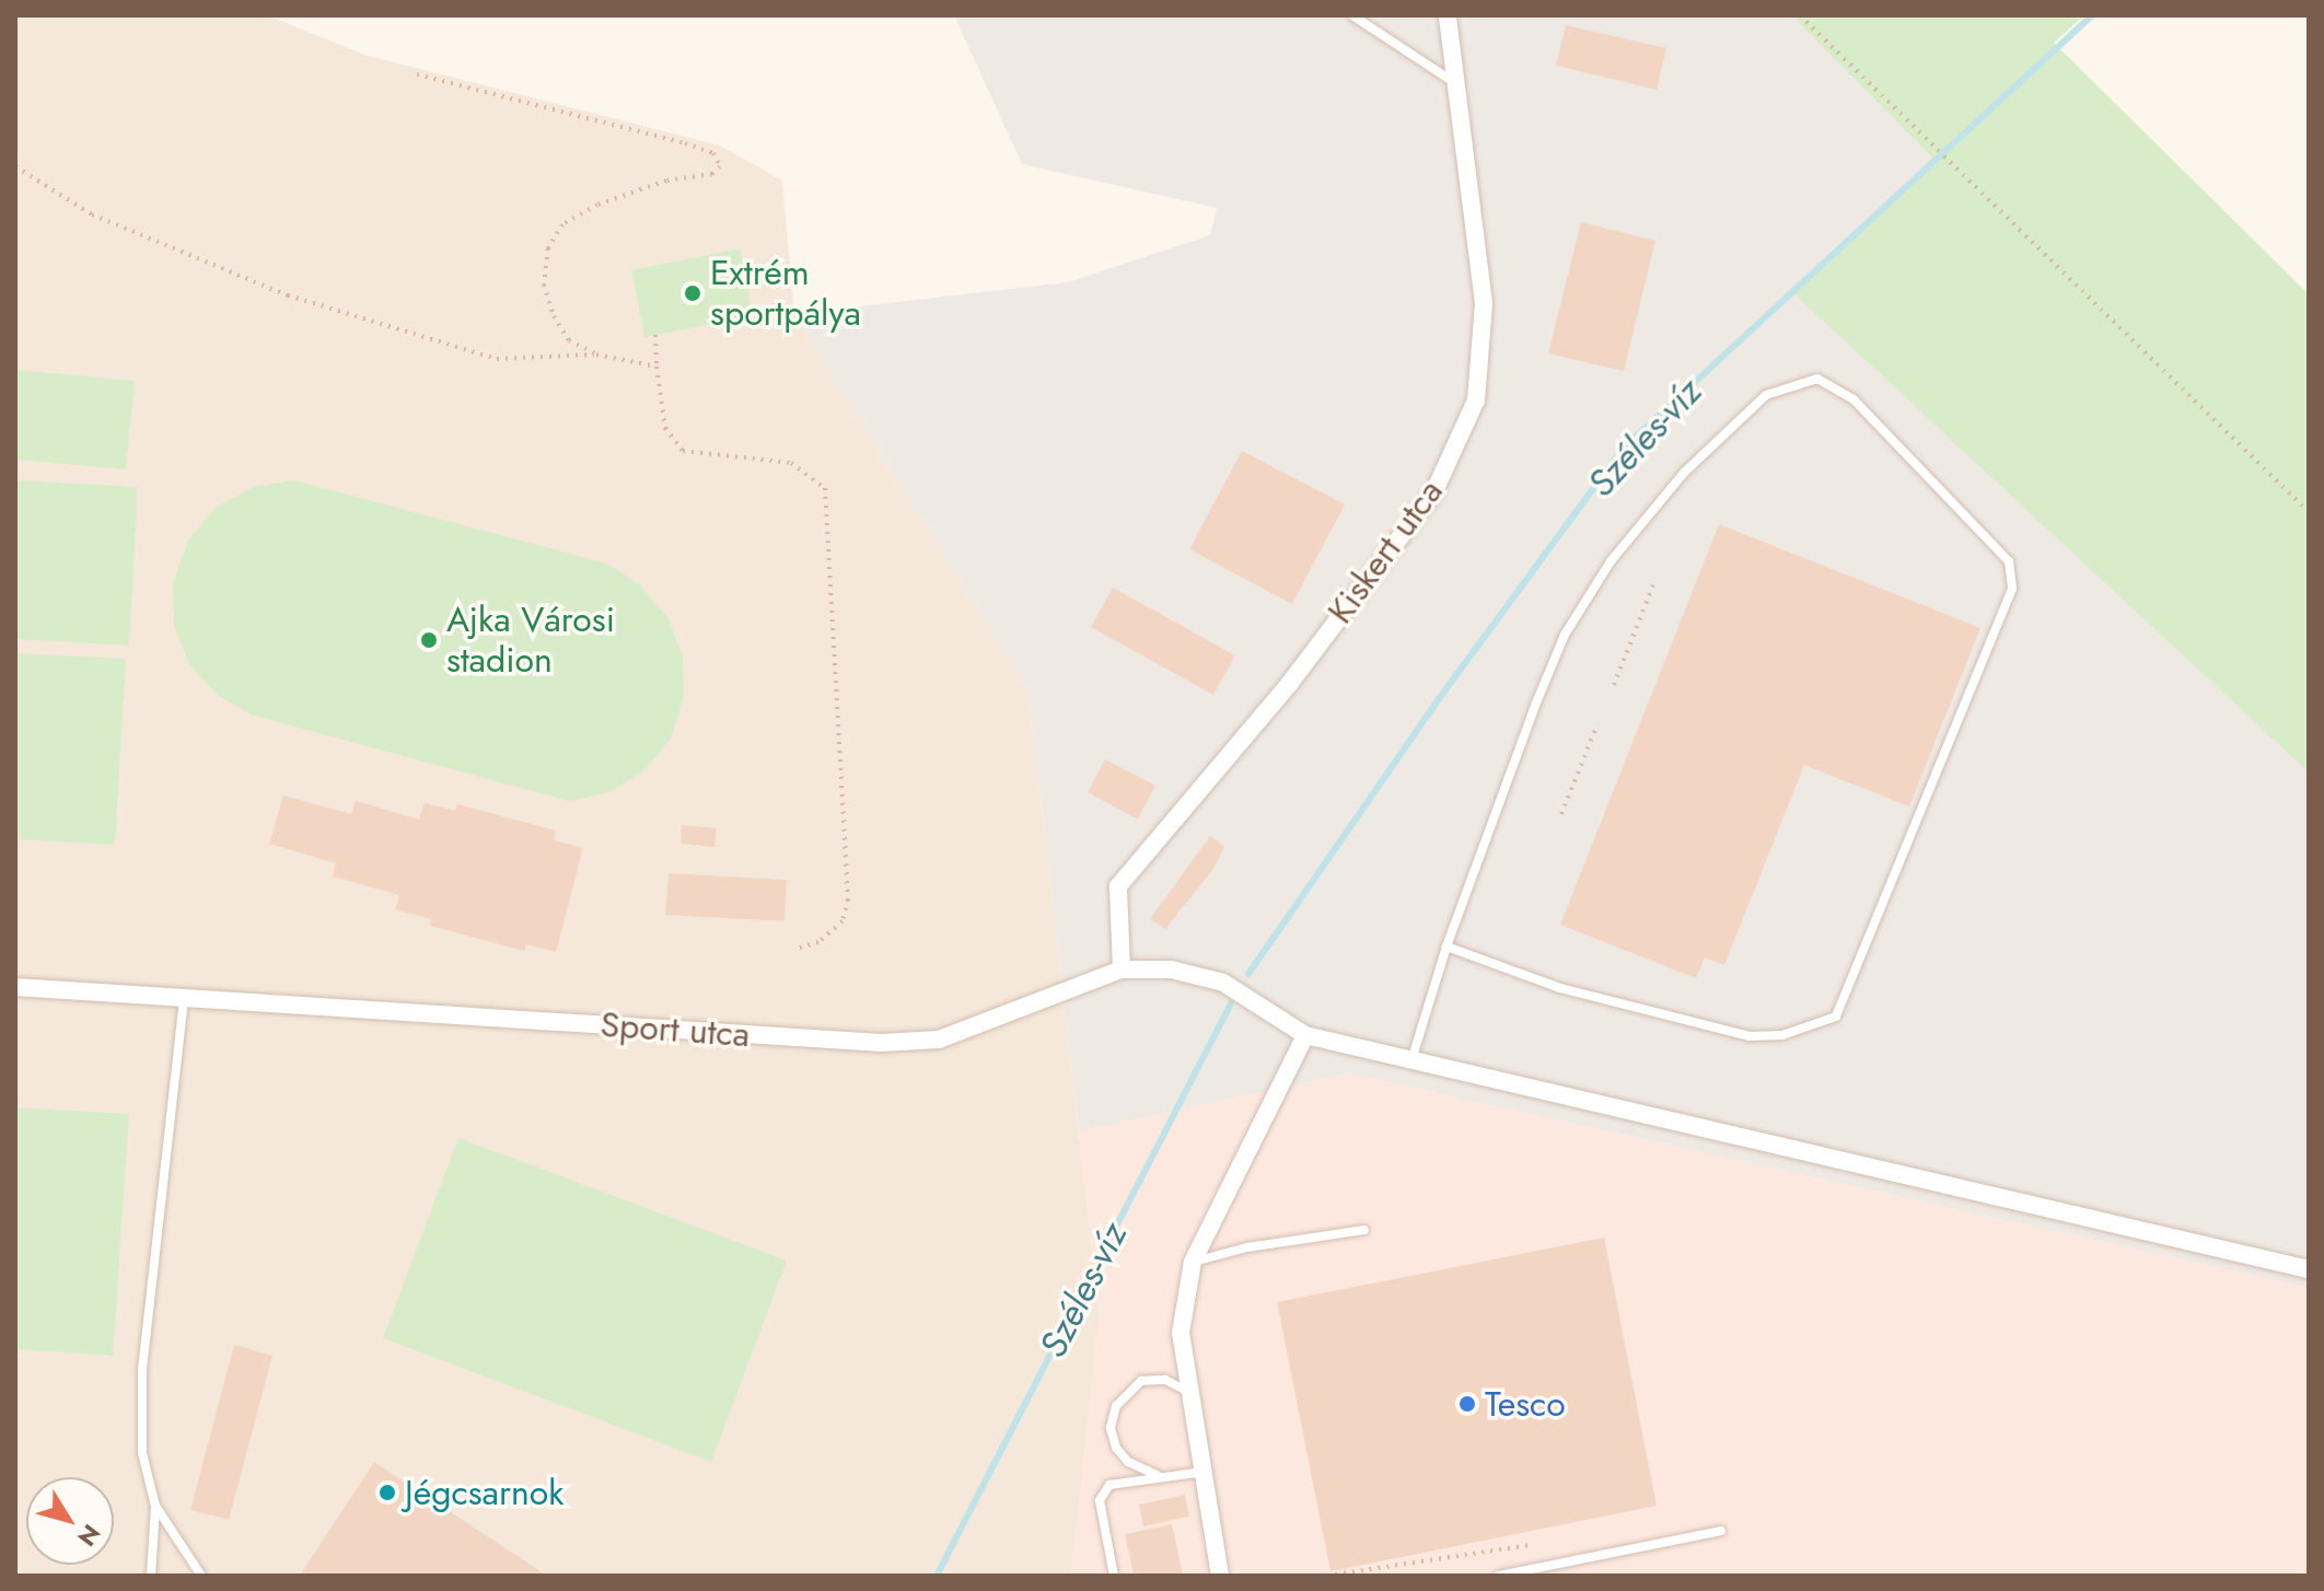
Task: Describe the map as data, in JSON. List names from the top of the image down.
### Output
{
  "streets": {
    "street": ["Kiskert utca", "Sport utca"]
  },
  "crossings": [
    ["Kiskert utca", "Sport utca"]
  ],
  "water": ["Széles-víz"],
  "places": [
    "Extrém sportpálya",
    "Ajka Városi stadion",
    "Tesco",
    "Jégcsarnok"
  ],
  "north": "bottom right"
}
